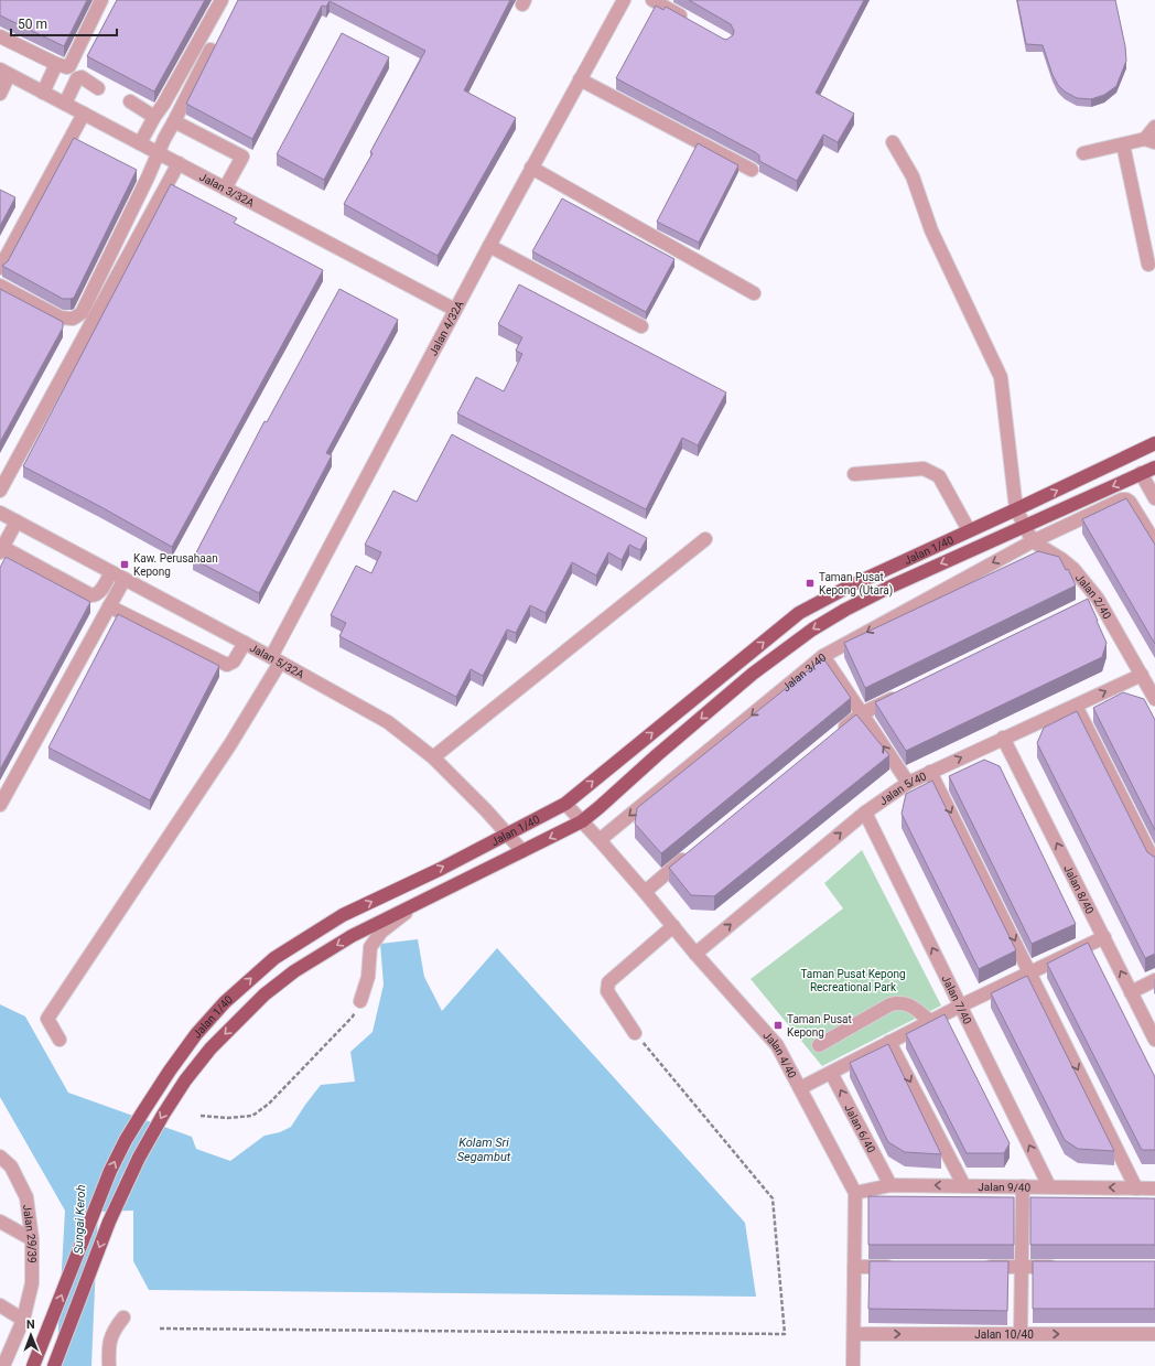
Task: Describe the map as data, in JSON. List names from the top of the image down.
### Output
{
  "streets": {
    "main road": ["Jalan 1/40"],
    "street": [
      "Jalan 3/32A",
      "Jalan 4/32A",
      "Jalan 2/40",
      "Jalan 5/32A",
      "Jalan 3/40",
      "Jalan 5/40",
      "Jalan 8/40",
      "Jalan 7/40",
      "Jalan 4/40",
      "Jalan 6/40",
      "Jalan 9/40",
      "Jalan 29/39",
      "Jalan 10/40"
    ]
  },
  "crossings": [
    ["Jalan 3/32A", "Jalan 4/32A"],
    ["Jalan 4/32A", "Jalan 5/32A"],
    ["Jalan 1/40", "Jalan 5/32A"],
    ["Jalan 1/40", "Jalan 4/40"],
    ["Jalan 2/40", "Jalan 3/40"],
    ["Jalan 2/40", "Jalan 5/40"],
    ["Jalan 3/40", "Jalan 4/40"],
    ["Jalan 5/40", "Jalan 8/40"],
    ["Jalan 5/40", "Jalan 7/40"],
    ["Jalan 5/40", "Jalan 4/40"],
    ["Jalan 7/40", "Jalan 9/40"],
    ["Jalan 4/40", "Jalan 9/40"],
    ["Jalan 4/40", "Jalan 10/40"],
    ["Jalan 6/40", "Jalan 9/40"]
  ],
  "one_way": ["Jalan 3/40", "Jalan 5/40", "Jalan 9/40"],
  "water": ["Kolam Sri Segambut", "Sungai Keroh"],
  "parks": ["Taman Pusat Kepong Recreational Park"],
  "places": {
    "transit": ["Kaw. Perusahaan Kepong", "Taman Pusat Kepong (Utara)", "Taman Pusat Kepong"]
  },
  "scale_bar": "50 m",
  "north": "top"
}
